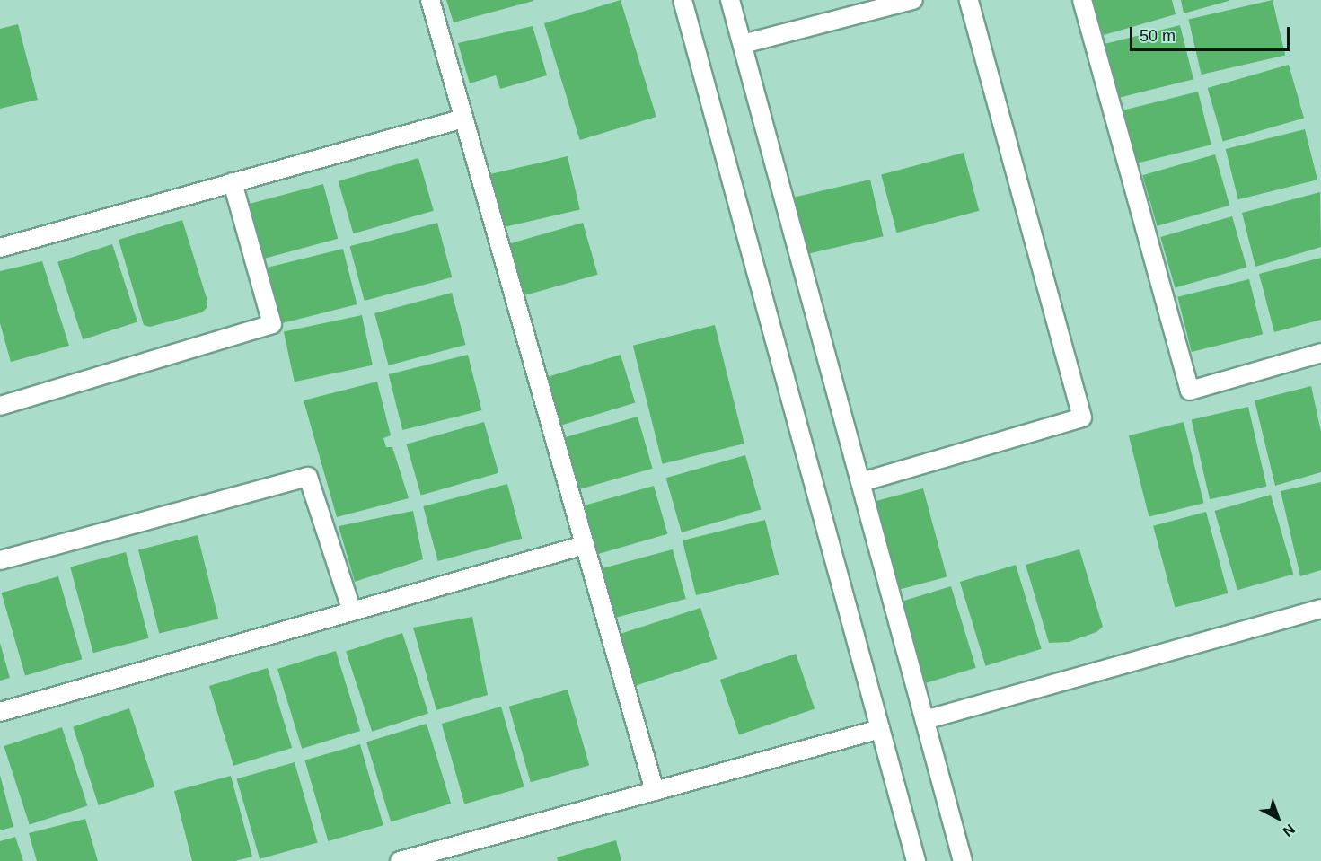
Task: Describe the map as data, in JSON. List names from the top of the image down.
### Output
{
  "scale_bar": "50 m",
  "north": "bottom right"
}
